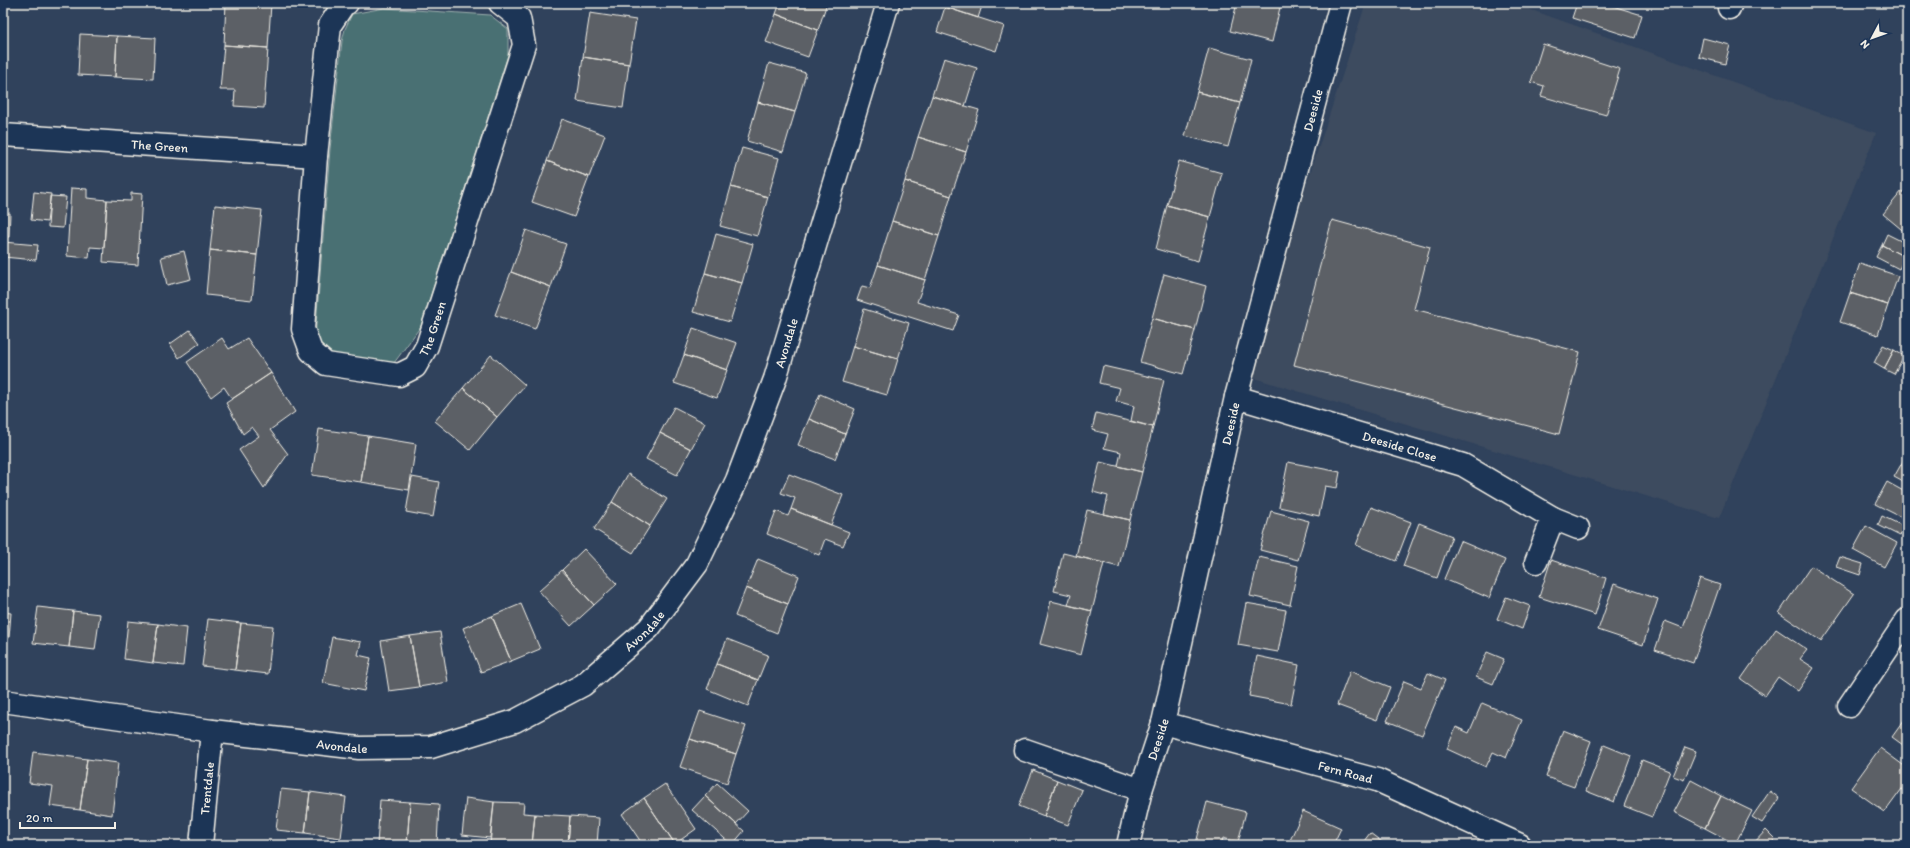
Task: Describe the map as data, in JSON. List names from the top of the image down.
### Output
{
  "streets": {
    "street": [
      "Deeside",
      "The Green",
      "Avondale",
      "Deeside Close",
      "Fern Road",
      "Trentdale"
    ]
  },
  "crossings": [
    ["Deeside", "Deeside Close"],
    ["Deeside", "Fern Road"],
    ["Avondale", "Trentdale"]
  ],
  "scale_bar": "20 m",
  "north": "bottom left"
}
